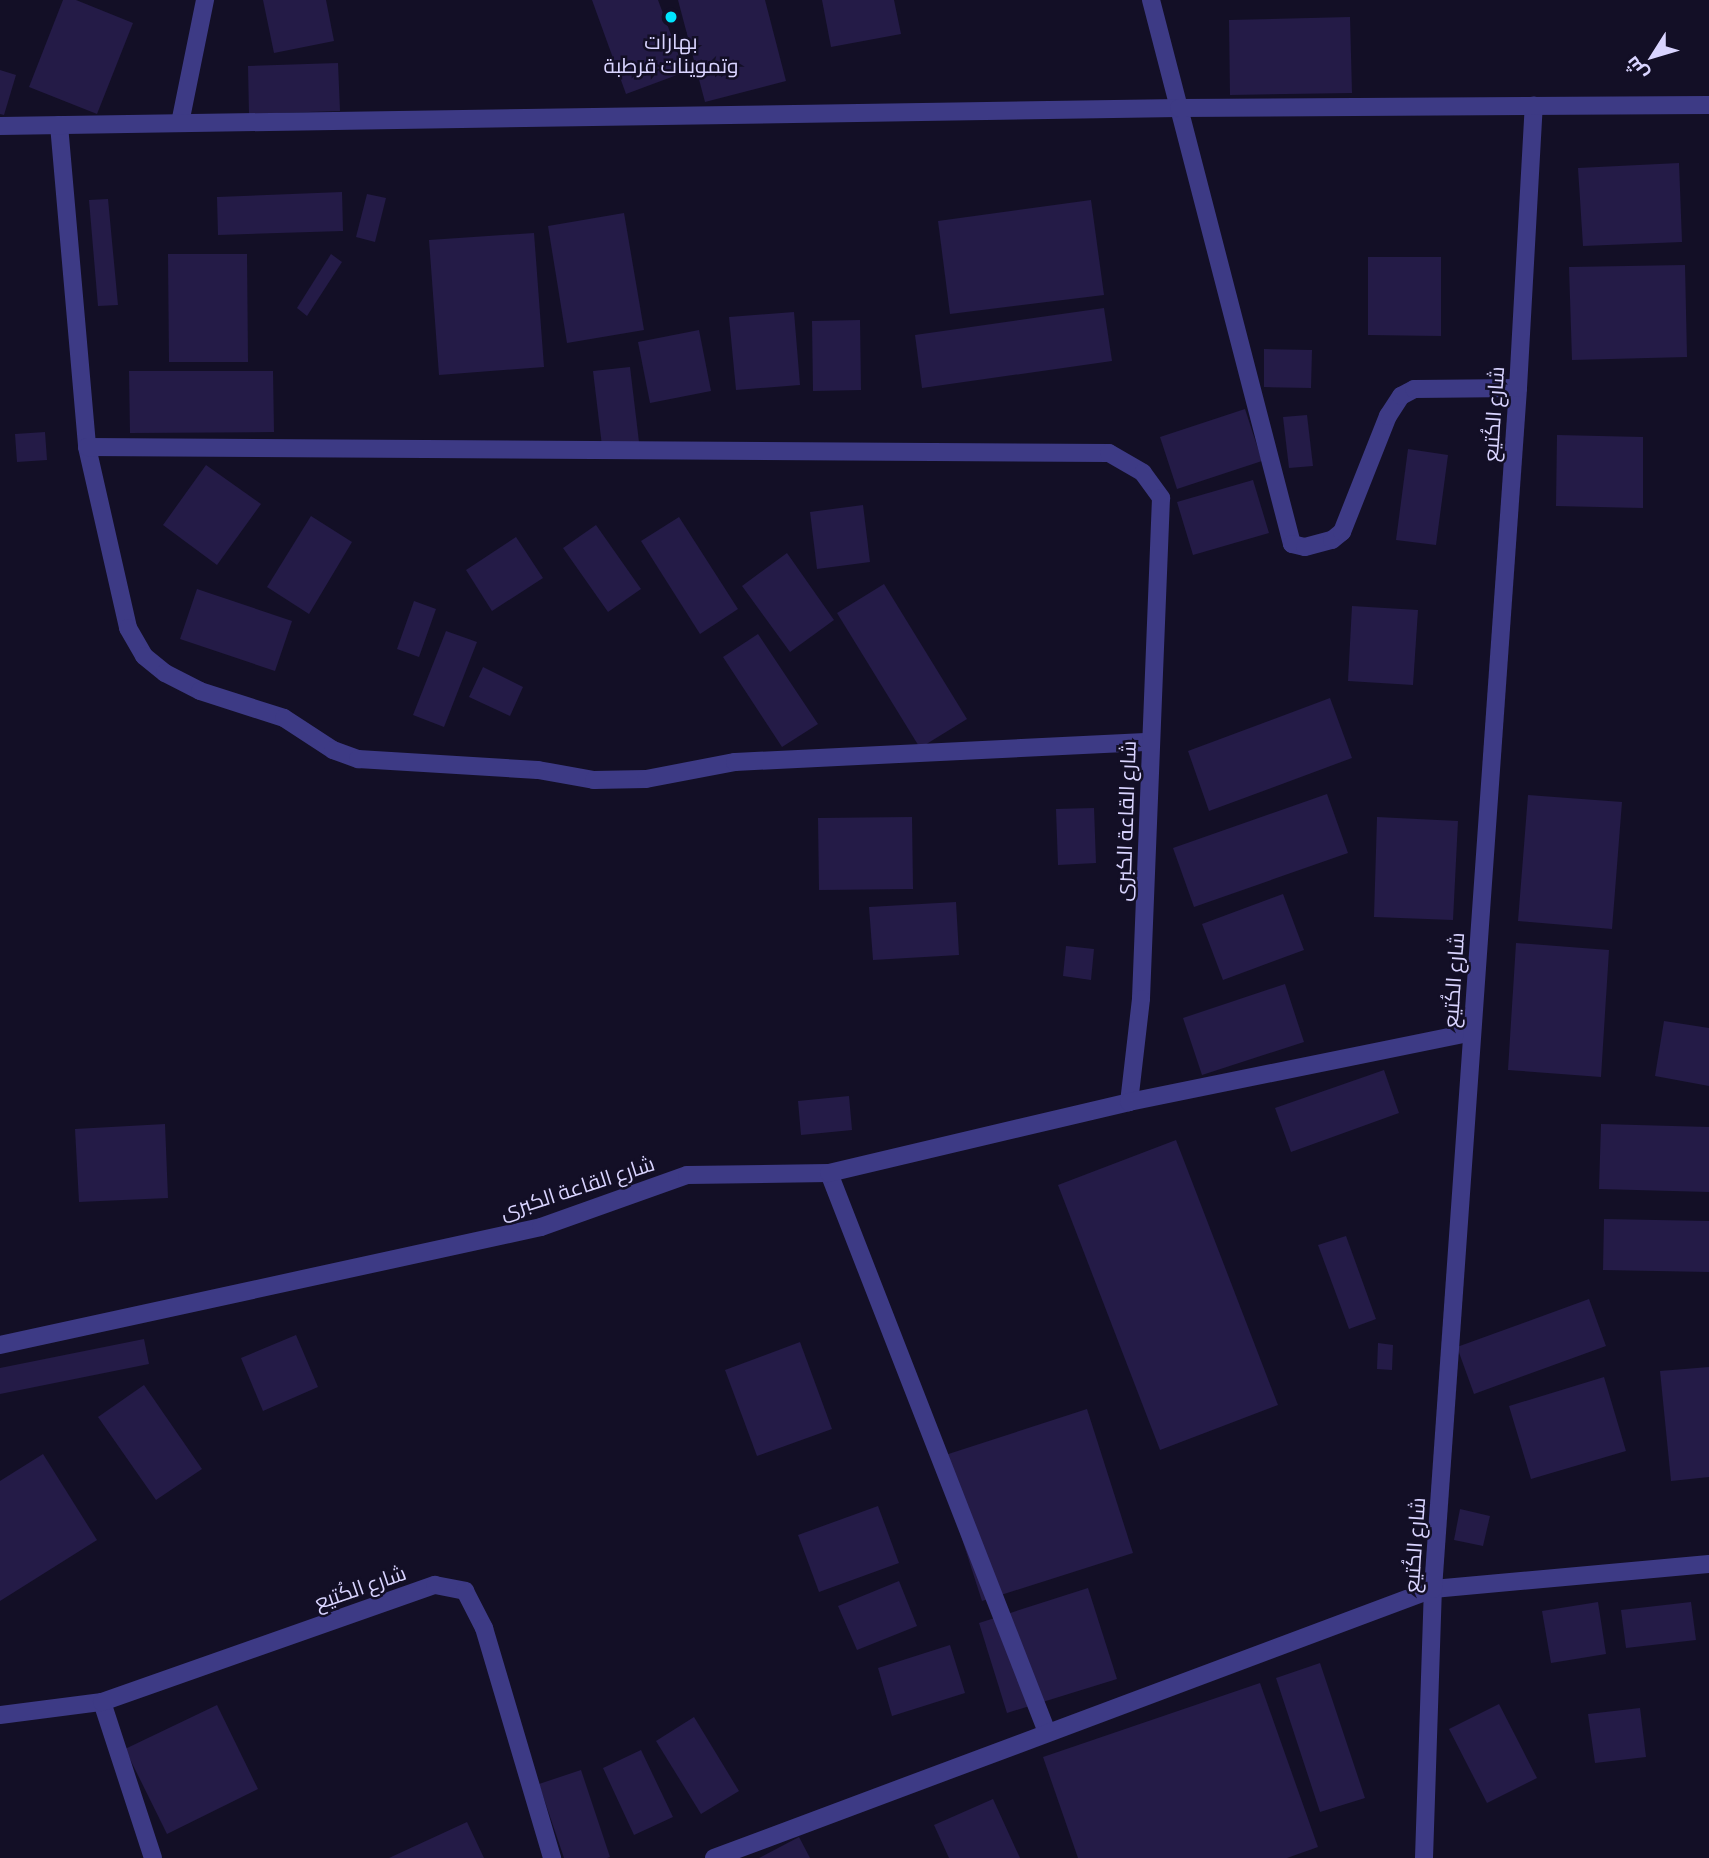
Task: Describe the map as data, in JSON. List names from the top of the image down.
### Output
{
  "streets": {
    "street": ["شارع الكُتيع", "شارع القاعة الكبرى"]
  },
  "crossings": [
    ["شارع الكُتيع", "شارع القاعة الكبرى"]
  ],
  "places": ["بهارات وتموينات قرطبة"],
  "north": "bottom left"
}
